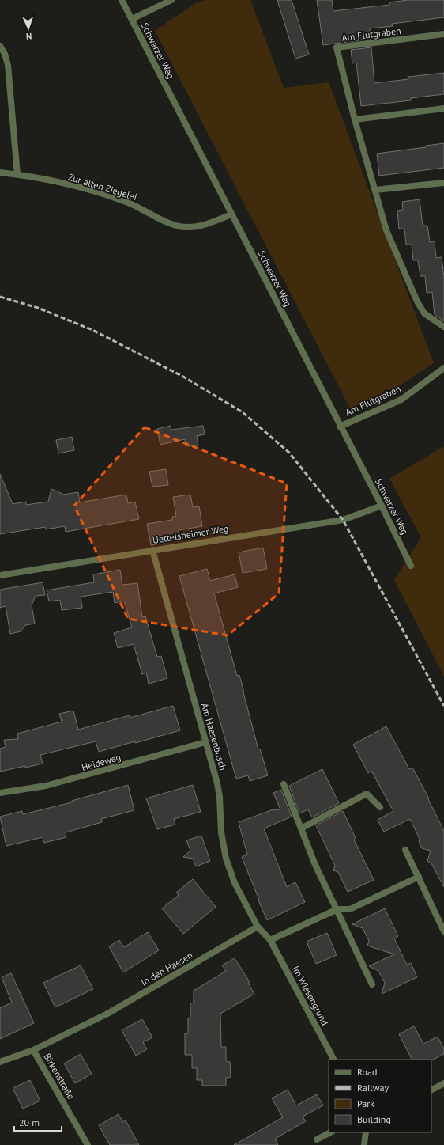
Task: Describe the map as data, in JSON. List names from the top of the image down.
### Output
{
  "streets": {
    "street": [
      "Am Flutgraben",
      "Schwarzer Weg",
      "Zur alten Ziegelei",
      "Uettelsheimer Weg",
      "Am Haesenbusch",
      "Heideweg",
      "In den Haesen",
      "Im Wiesengrund",
      "Birkenstraße"
    ]
  },
  "crossings": [
    ["Am Flutgraben", "Schwarzer Weg"],
    ["Schwarzer Weg", "Zur alten Ziegelei"],
    ["Schwarzer Weg", "Uettelsheimer Weg"],
    ["Uettelsheimer Weg", "Am Haesenbusch"],
    ["Am Haesenbusch", "Heideweg"],
    ["Am Haesenbusch", "In den Haesen"],
    ["In den Haesen", "Birkenstraße"]
  ],
  "legend": [
    "Road",
    "Railway",
    "Park",
    "Building"
  ],
  "scale_bar": "20 m",
  "north": "bottom"
}
